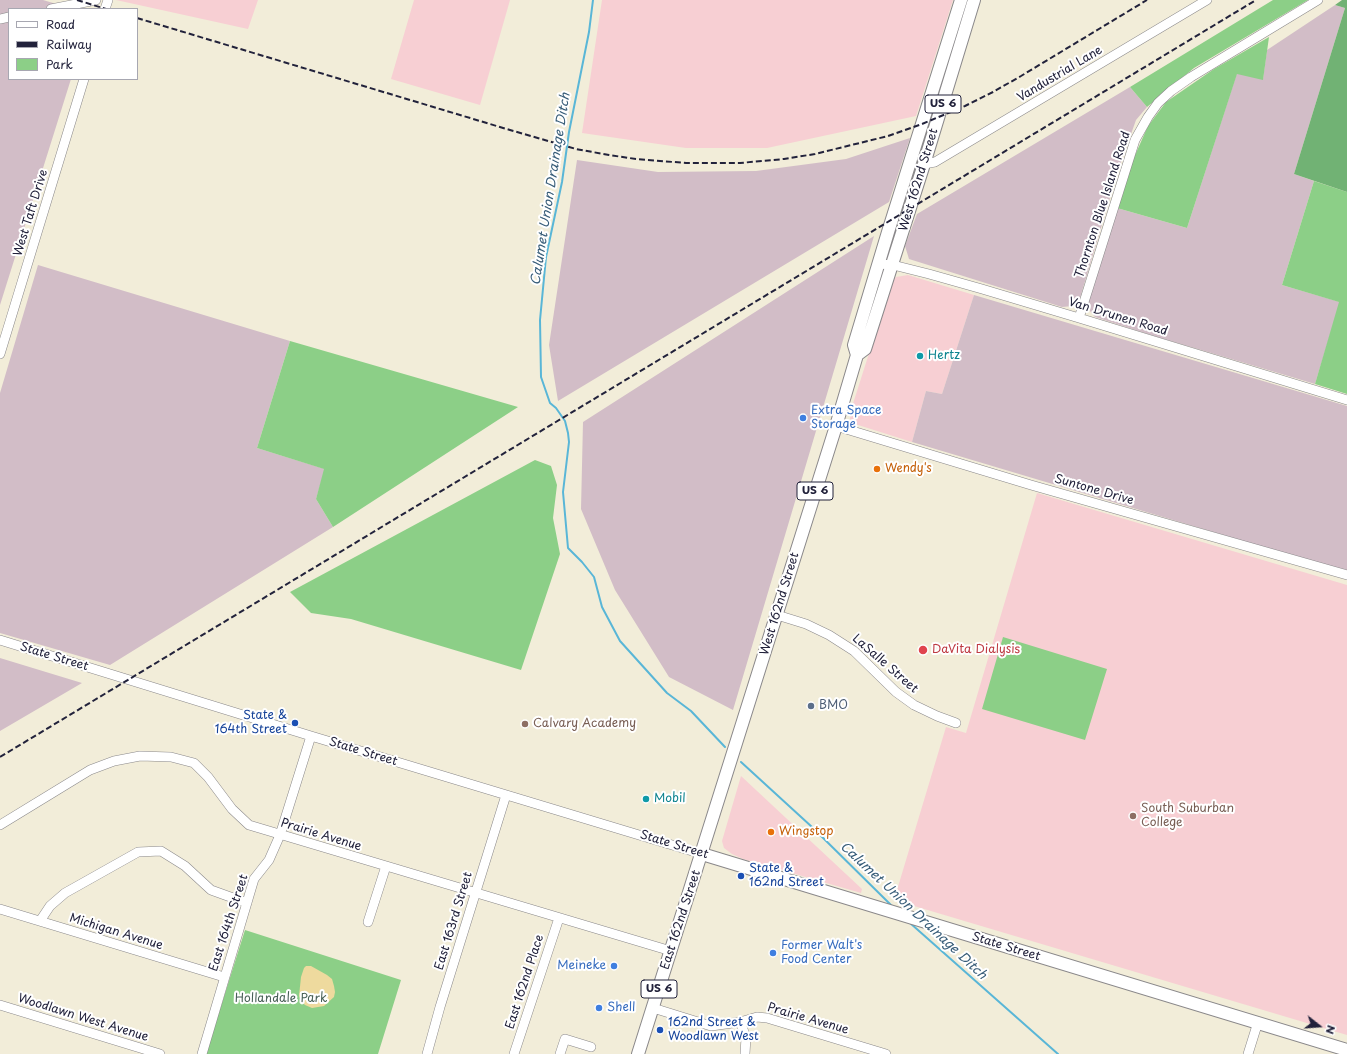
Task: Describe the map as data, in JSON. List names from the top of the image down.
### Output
{
  "streets": {
    "main road": [
      "US 6",
      "West 162nd Street",
      "State Street",
      "East 162nd Street"
    ],
    "street": [
      "Vandustrial Lane",
      "Thornton Blue Island Road",
      "West Taft Drive",
      "Van Drunen Road",
      "Suntone Drive",
      "LaSalle Street",
      "Prairie Avenue",
      "East 163rd Street",
      "East 164th Street",
      "Michigan Avenue",
      "East 162nd Place",
      "Woodlawn West Avenue"
    ]
  },
  "crossings": [
    ["Vandustrial Lane", "West 162nd Street"],
    ["West 162nd Street", "Van Drunen Road"],
    ["West 162nd Street", "Suntone Drive"],
    ["West 162nd Street", "State Street"],
    ["West 162nd Street", "LaSalle Street"],
    ["West 162nd Street", "East 162nd Street"],
    ["Thornton Blue Island Road", "Van Drunen Road"],
    ["State Street", "East 162nd Street"],
    ["State Street", "East 163rd Street"],
    ["State Street", "East 164th Street"],
    ["Prairie Avenue", "East 162nd Street"],
    ["Prairie Avenue", "East 163rd Street"],
    ["Prairie Avenue", "East 164th Street"],
    ["Prairie Avenue", "East 162nd Place"],
    ["East 164th Street", "Michigan Avenue"]
  ],
  "water": ["Calumet Union Drainage Ditch"],
  "parks": ["Hollandale Park"],
  "places": [
    "Hertz",
    "Extra Space Storage",
    "Wendy's",
    "DaVita Dialysis",
    "BMO",
    "State & 164th Street",
    "Calvary Academy",
    "Mobil",
    "South Suburban College",
    "Wingstop",
    "State & 162nd Street",
    "Former Walt's Food Center",
    "Meineke",
    "Shell",
    "162nd Street & Woodlawn West"
  ],
  "legend": ["Road", "Railway", "Park"],
  "north": "right"
}
